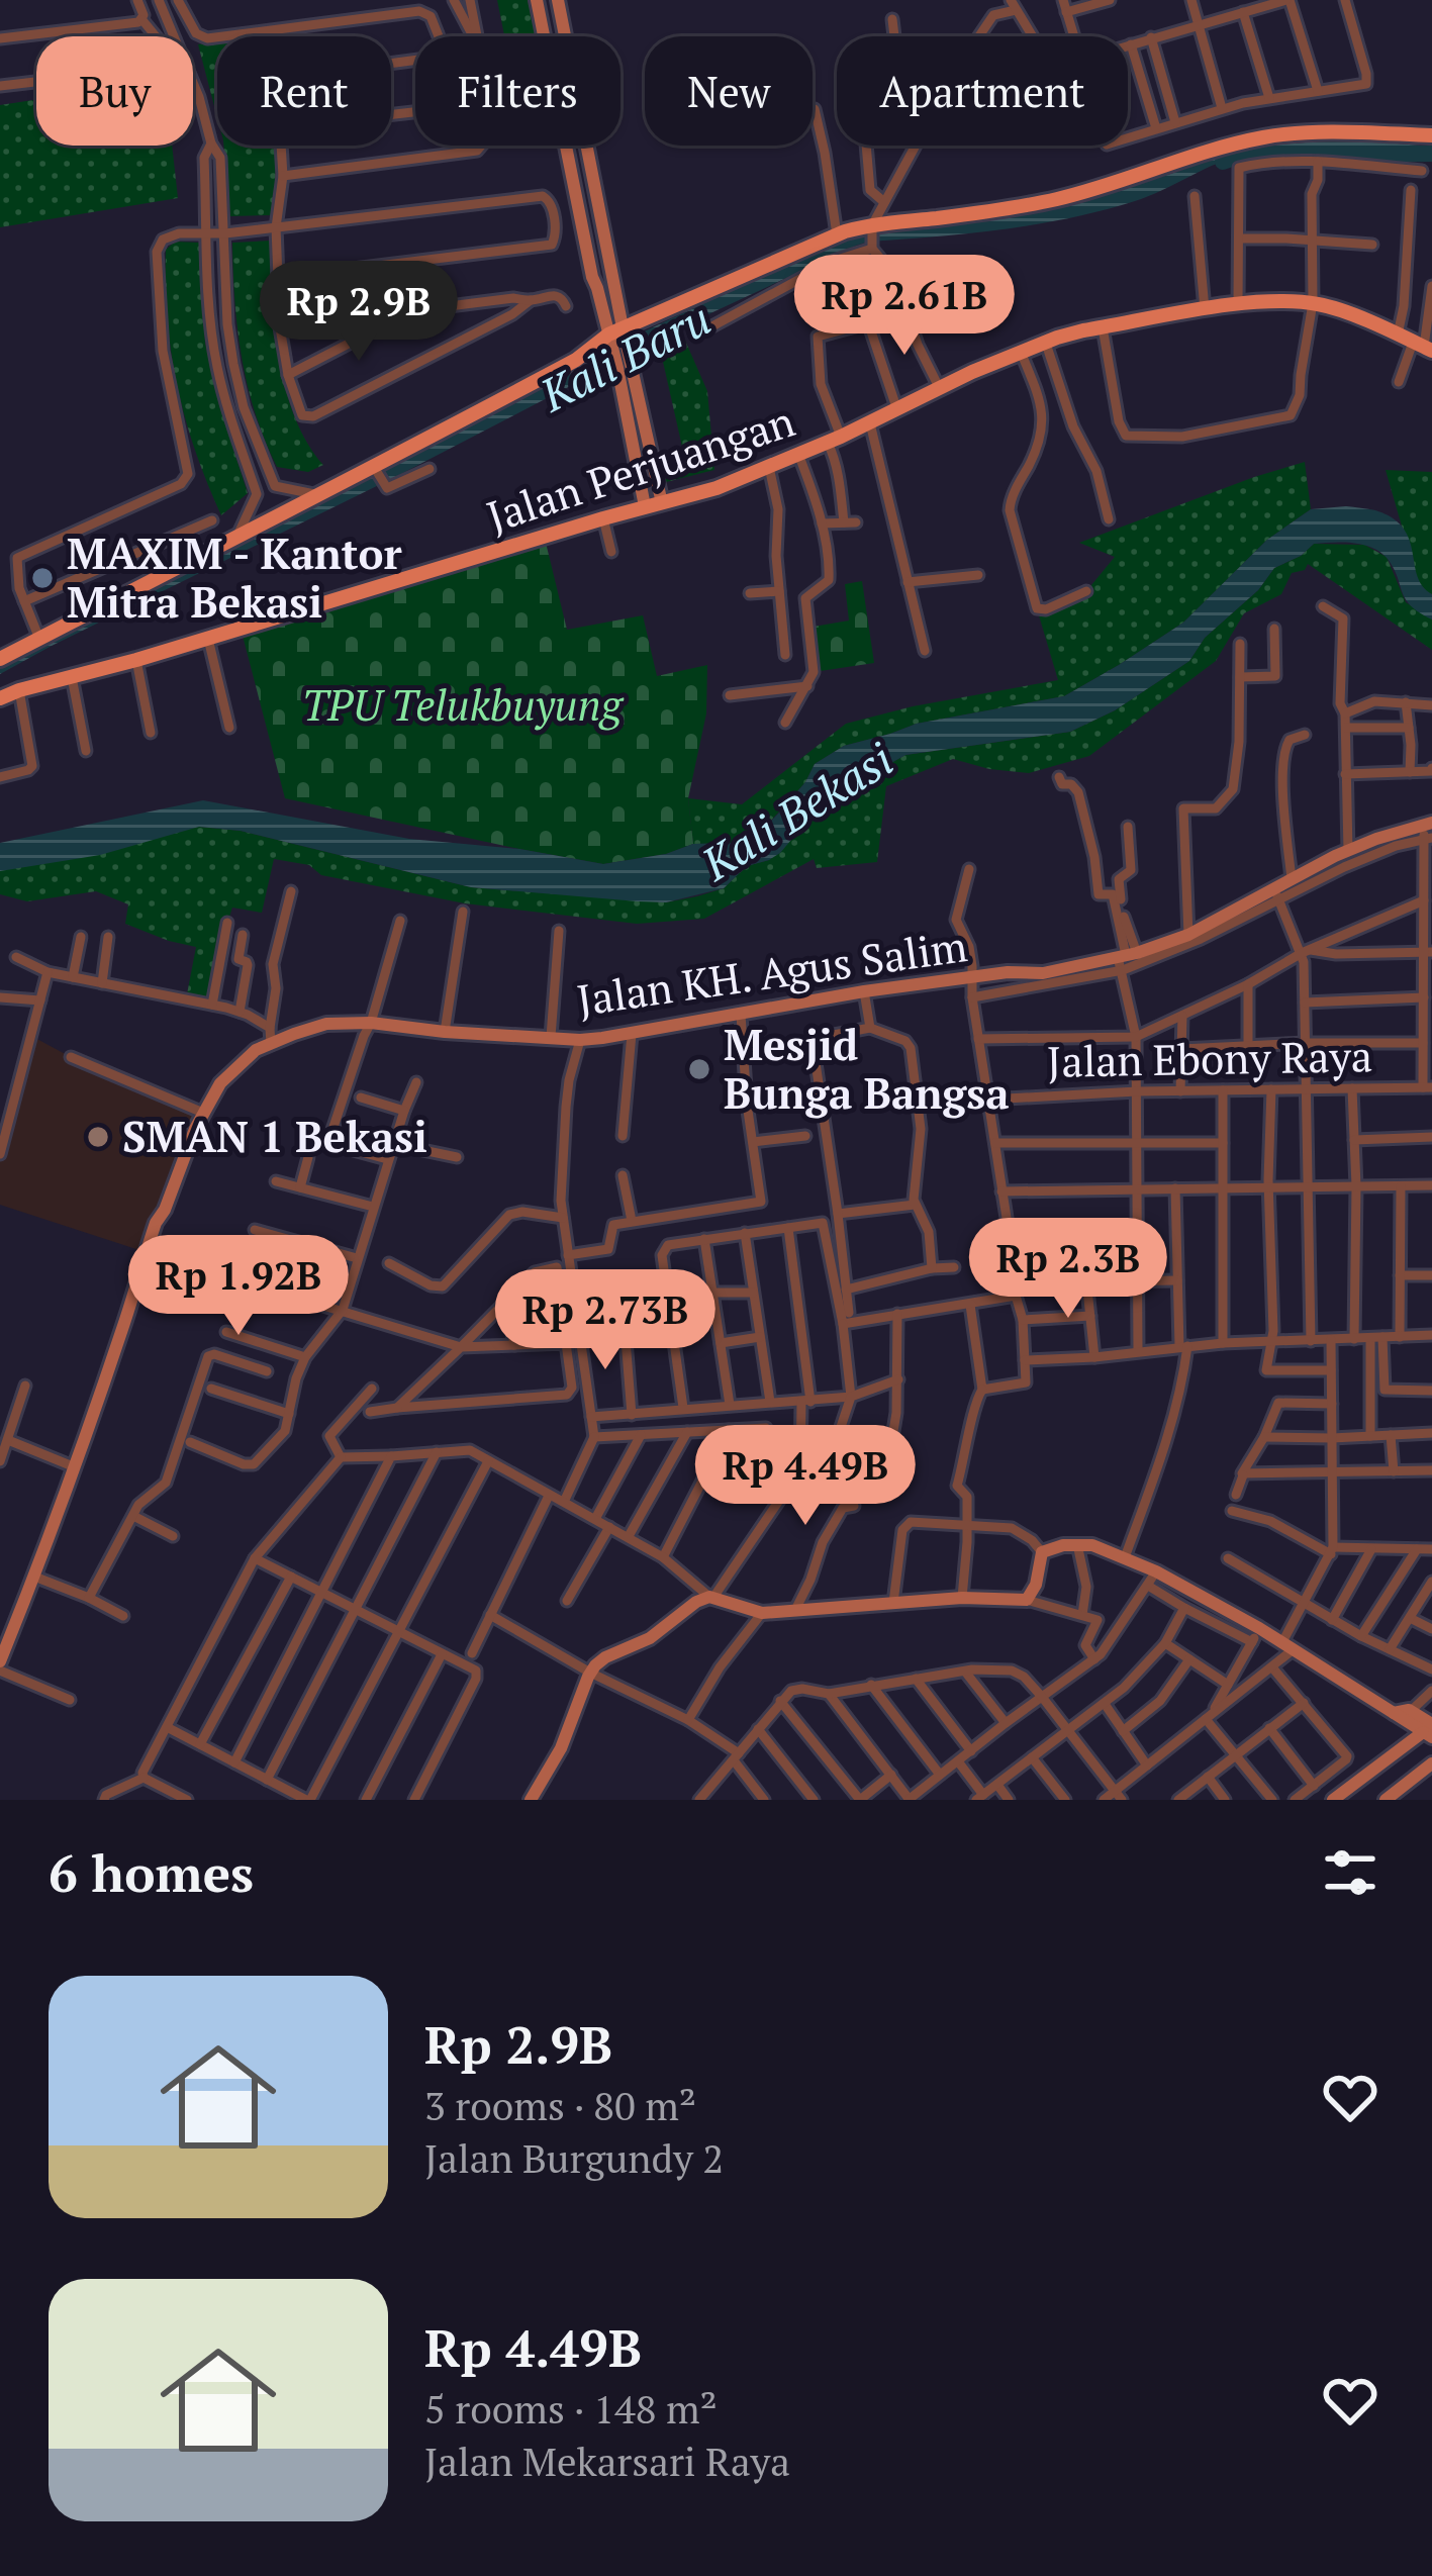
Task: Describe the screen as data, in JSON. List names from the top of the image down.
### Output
{
  "streets": {
    "main road": ["Jalan Perjuangan"],
    "street": ["Jalan KH. Agus Salim", "Jalan Ebony Raya"]
  },
  "water": ["Kali Baru", "Kali Bekasi"],
  "parks": ["TPU Telukbuyung"],
  "places": ["MAXIM - Kantor Mitra Bekasi", "Mesjid Bunga Bangsa", "SMAN 1 Bekasi"],
  "page": {
    "chip": [
      "Buy",
      "Rent",
      "Filters",
      "New",
      "Apartment"
    ],
    "price": [
      "Rp 2.61B",
      "Rp 2.9B",
      "Rp 2.3B",
      "Rp 1.92B",
      "Rp 2.73B",
      "Rp 4.49B"
    ],
    "heading": "6 homes",
    "list": [
      {
        "name": "Rp 2.9B",
        "note": "3 rooms · 80 m² · Jalan Burgundy 2"
      },
      {
        "name": "Rp 4.49B",
        "note": "5 rooms · 148 m² · Jalan Mekarsari Raya"
      }
    ]
  }
}
